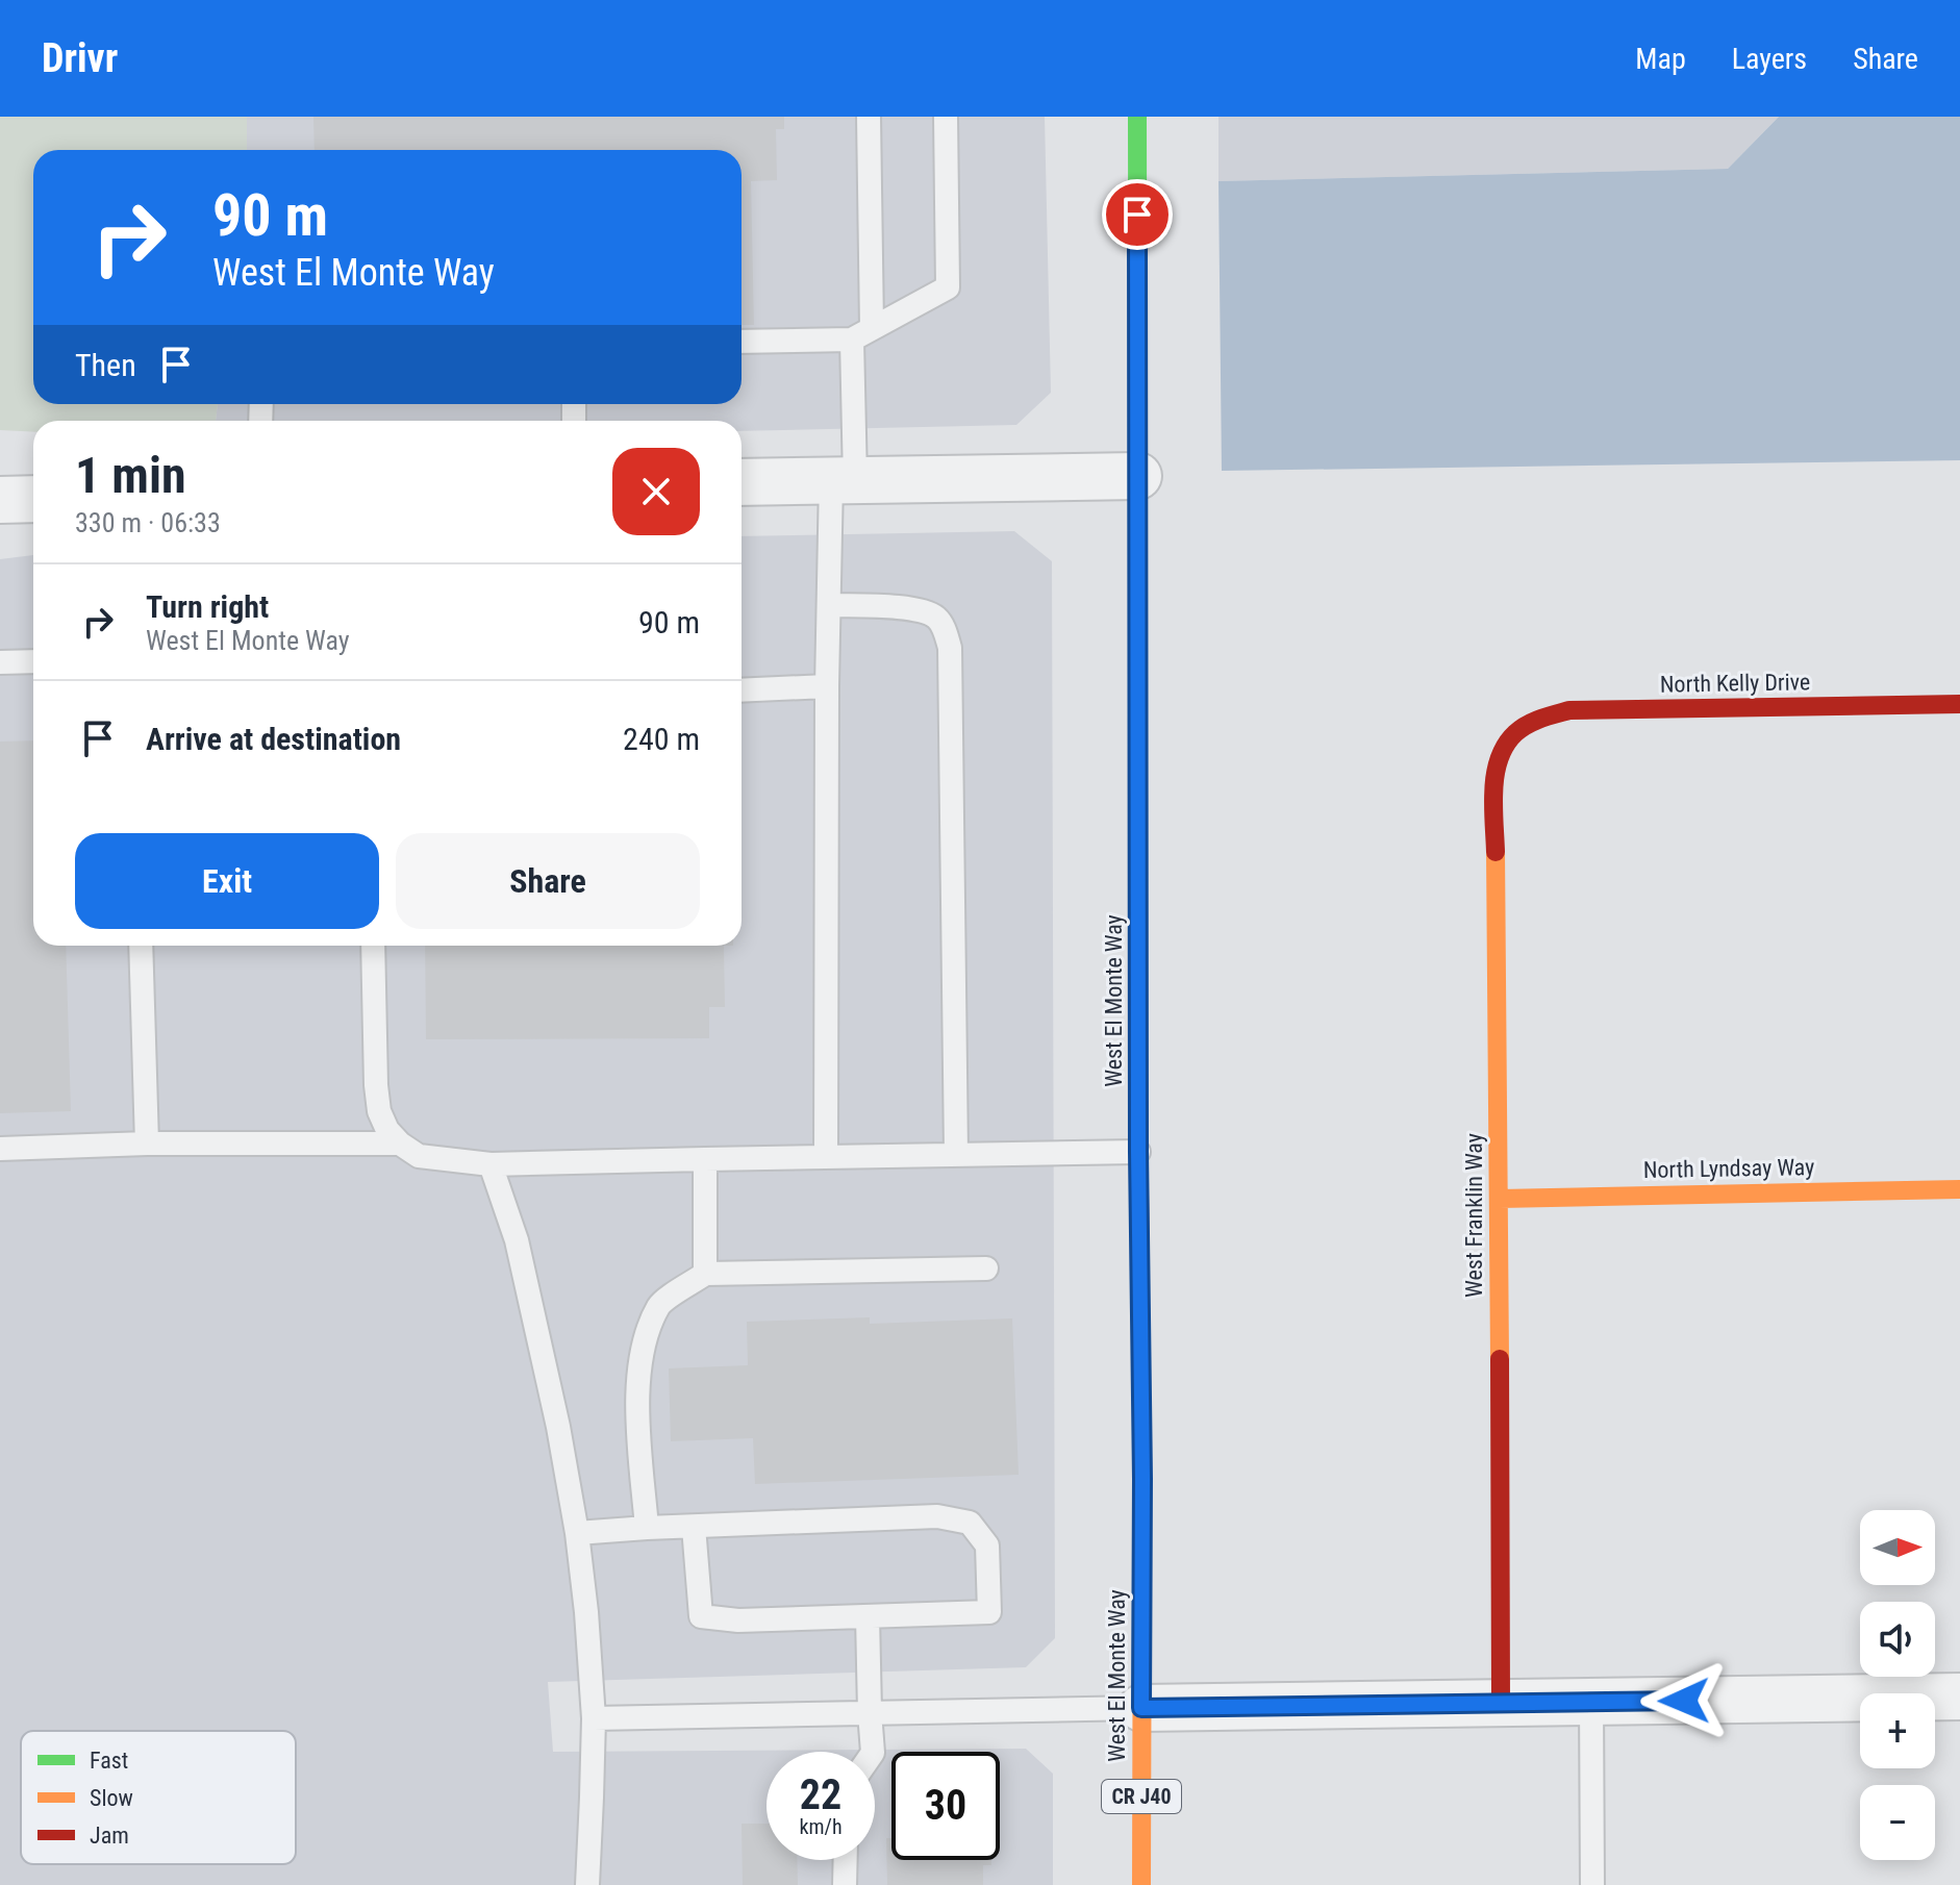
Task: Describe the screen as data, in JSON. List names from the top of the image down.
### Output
{
  "streets": {
    "street": [
      "North Kelly Drive",
      "West El Monte Way",
      "North Lyndsay Way",
      "West Franklin Way",
      "CR J40"
    ]
  },
  "crossings": [
    ["North Kelly Drive", "West Franklin Way"],
    ["North Lyndsay Way", "West Franklin Way"]
  ],
  "legend": ["Fast", "Slow", "Jam"],
  "north": "right",
  "page": {
    "header": "Drivr",
    "nav": ["Map", "Layers", "Share"],
    "turn": ["90 m", "West El Monte Way"],
    "then": "Then",
    "heading": ["1 min", "330 m · 06:33"],
    "list": [
      {
        "name": "Turn right",
        "note": "West El Monte Way",
        "value": "90 m"
      },
      {
        "name": "Arrive at destination",
        "value": "240 m"
      }
    ],
    "buttons": ["Exit", "Share"],
    "map_buttons": ["+", "−"],
    "speed": "22 km/h",
    "limit": "30"
  }
}
